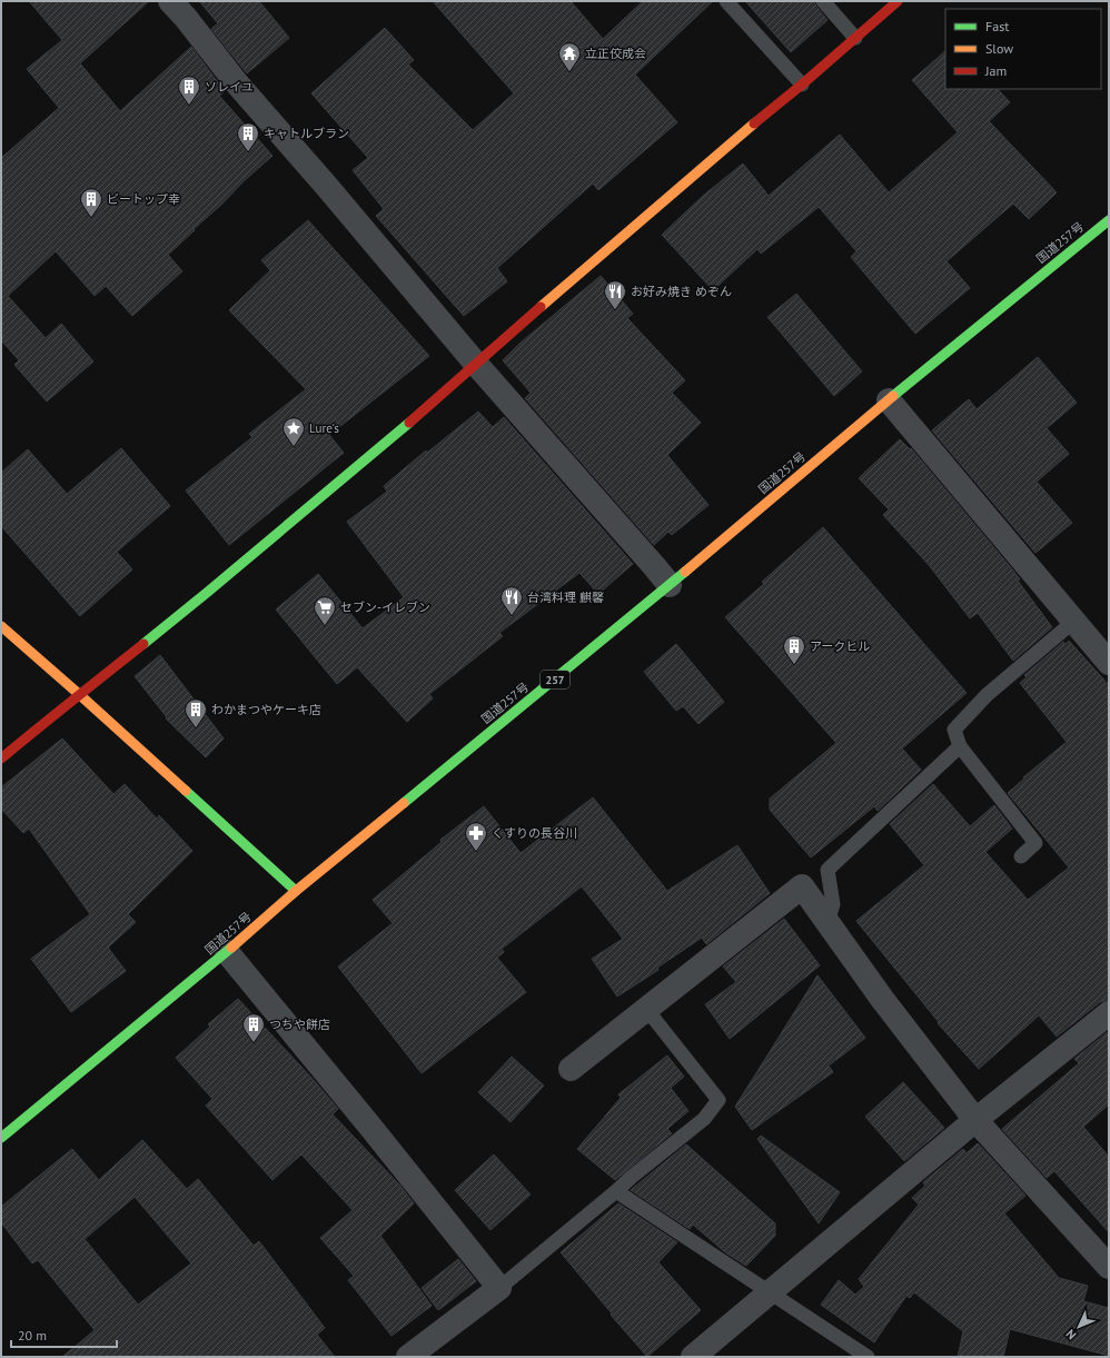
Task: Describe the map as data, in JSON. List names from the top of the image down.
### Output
{
  "streets": {
    "main road": ["国道257号", "257"]
  },
  "places": {
    "temple": ["立正佼成会"],
    "building": [
      "ソレイユ",
      "キャトルブラン",
      "ビートップ幸",
      "アークヒル",
      "わかまつやケーキ店",
      "つちや餅店"
    ],
    "restaurant": ["お好み焼き めぞん", "台湾料理 麒馨"],
    "place": ["Lure's"],
    "supermarket": ["セブン-イレブン"],
    "pharmacy": ["くすりの長谷川"]
  },
  "legend": ["Fast", "Slow", "Jam"],
  "scale_bar": "20 m",
  "north": "bottom left"
}
